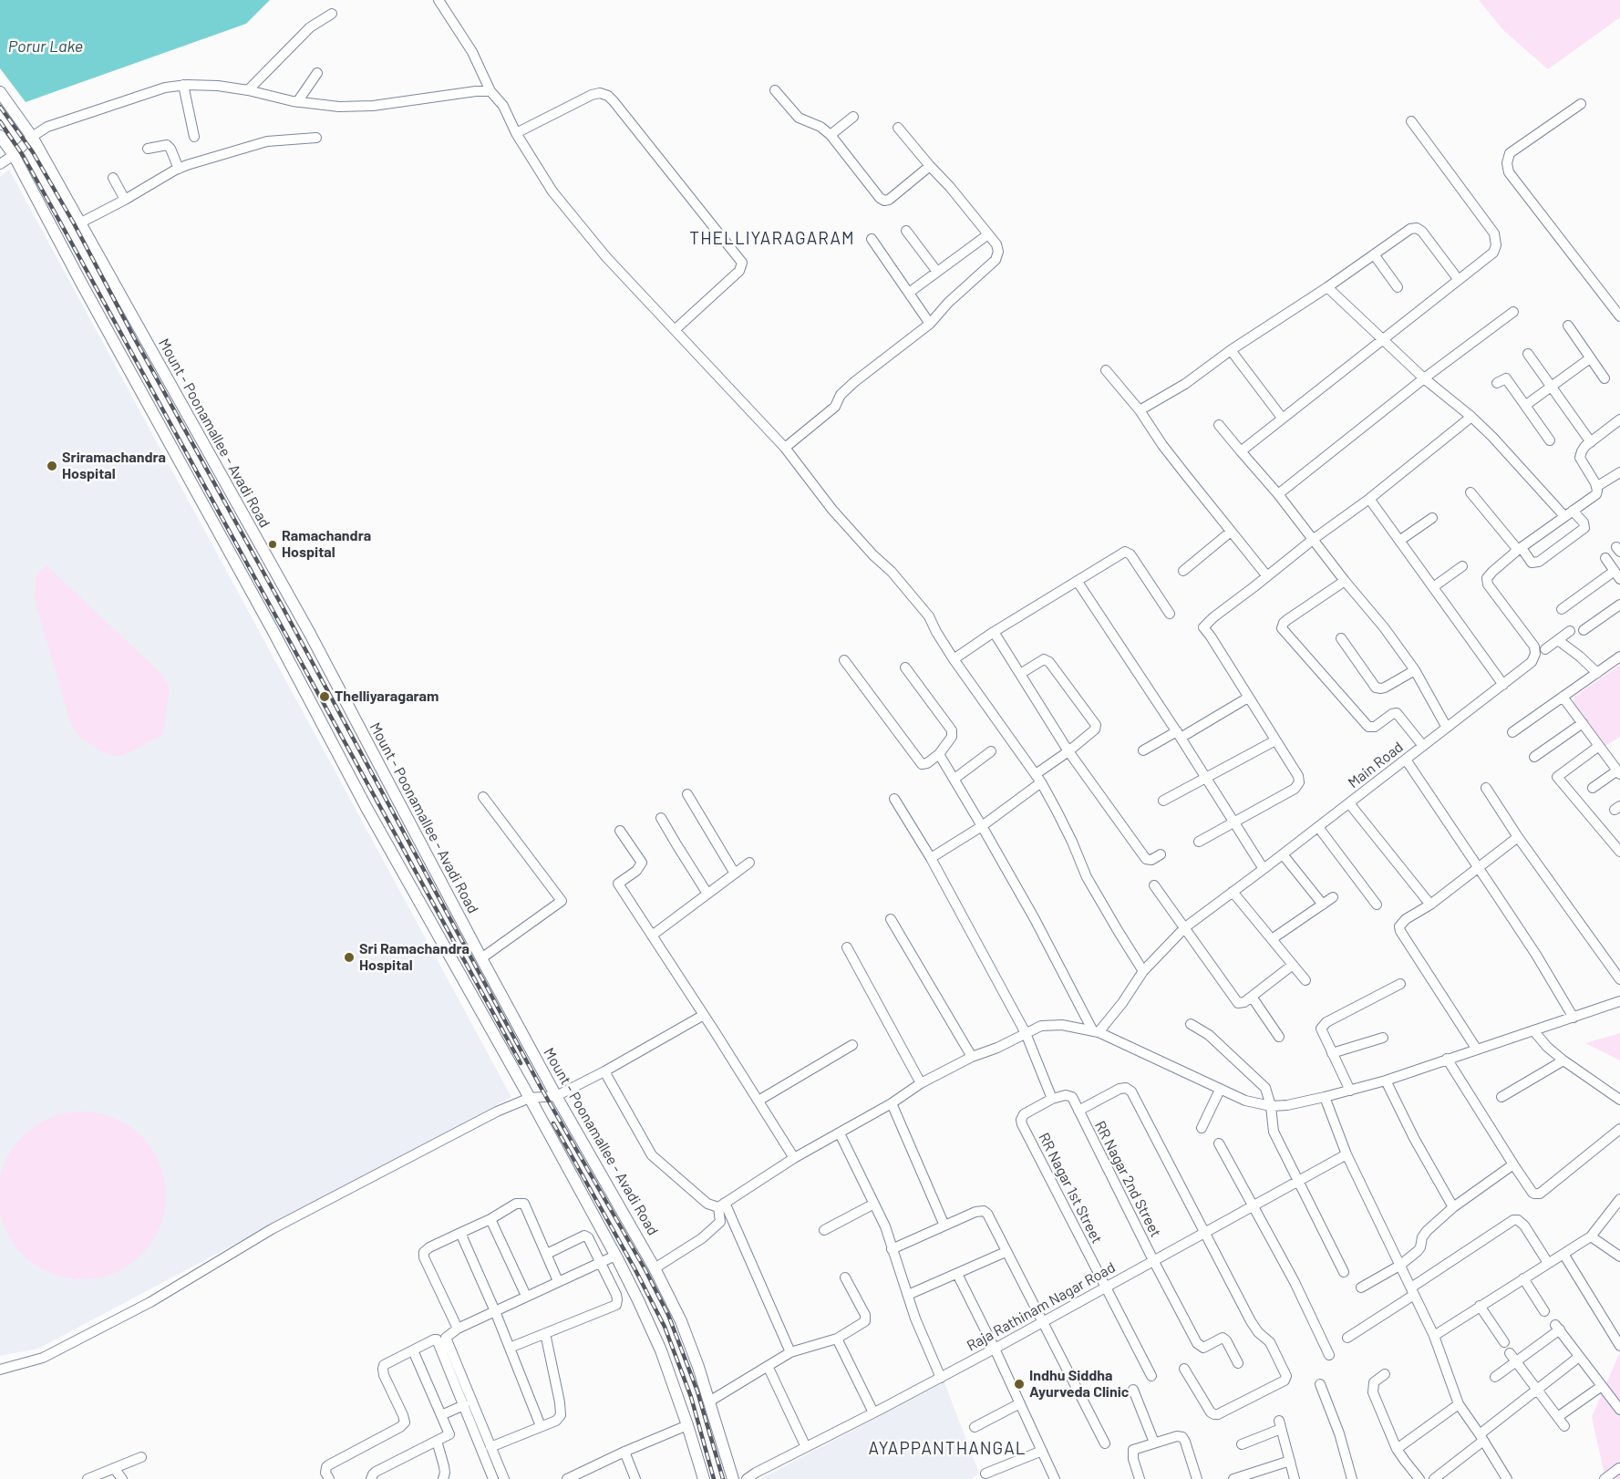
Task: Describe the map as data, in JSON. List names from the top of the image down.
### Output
{
  "streets": {
    "main road": ["Mount - Poonamallee - Avadi Road"],
    "street": [
      "Main Road",
      "RR Nagar 2nd Street",
      "RR Nagar 1st Street",
      "Raja Rathinam Nagar Road"
    ]
  },
  "crossings": [
    ["RR Nagar 2nd Street", "RR Nagar 1st Street"],
    ["RR Nagar 2nd Street", "Raja Rathinam Nagar Road"],
    ["RR Nagar 1st Street", "Raja Rathinam Nagar Road"]
  ],
  "districts": ["THELLIYARAGARAM", "AYAPPANTHANGAL"],
  "water": ["Porur Lake"],
  "places": [
    "Sriramachandra Hospital",
    "Ramachandra Hospital",
    "Thelliyaragaram",
    "Sri Ramachandra Hospital",
    "Indhu Siddha Ayurveda Clinic"
  ]
}
